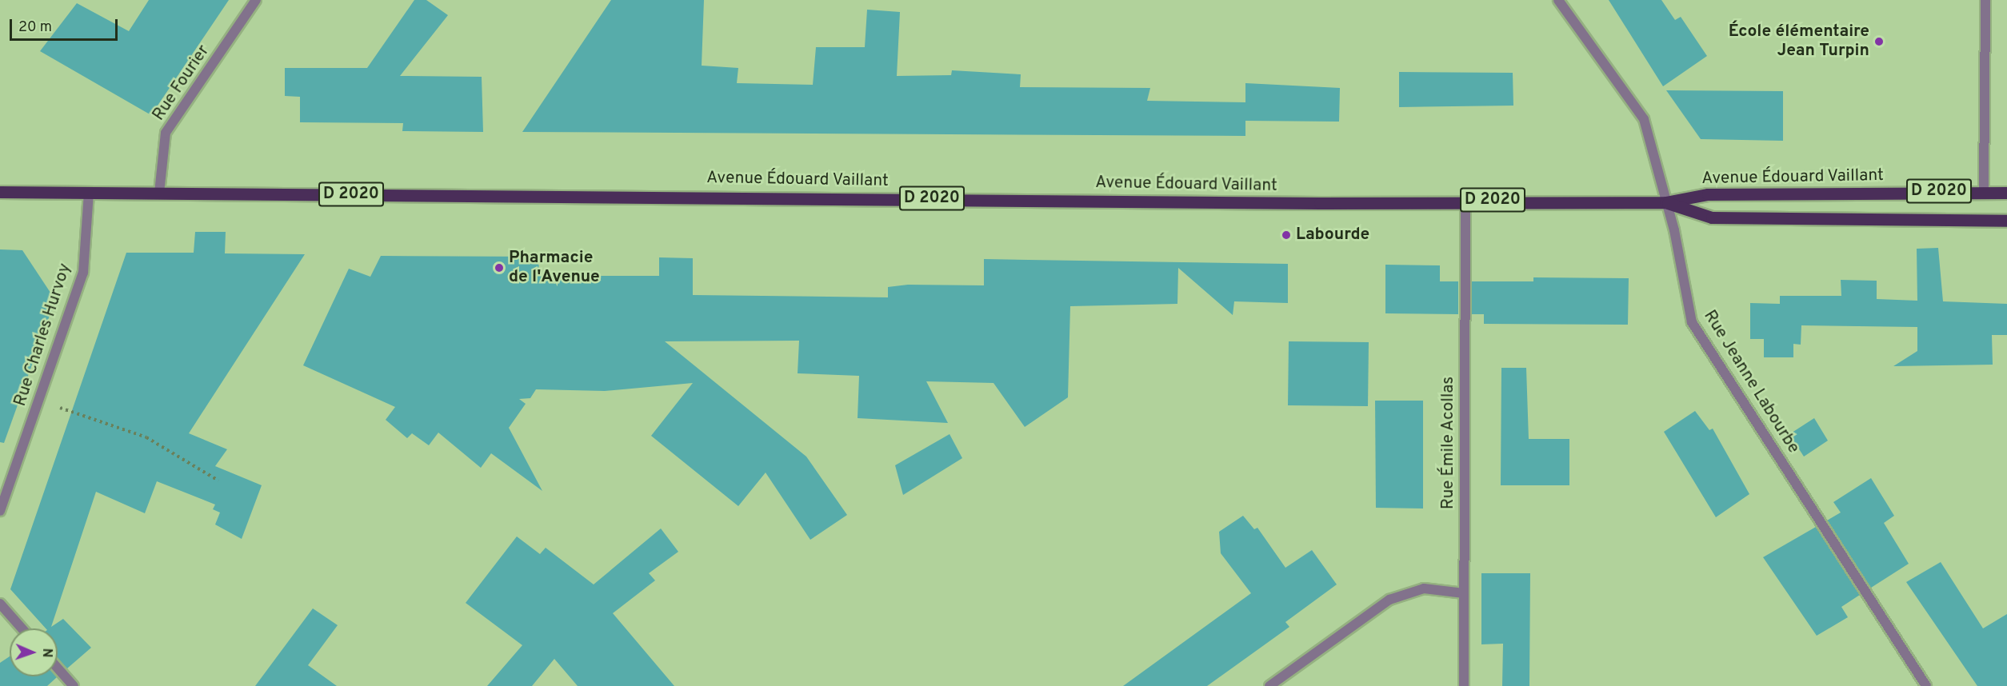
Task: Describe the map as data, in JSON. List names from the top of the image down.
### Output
{
  "streets": {
    "main road": ["Avenue Édouard Vaillant", "D 2020"],
    "street": [
      "Rue Fourier",
      "Rue Charles Hurvoy",
      "Rue Jeanne Labourbe",
      "Rue Émile Acollas"
    ]
  },
  "crossings": [
    ["Rue Fourier", "Avenue Édouard Vaillant"],
    ["Rue Fourier", "D 2020"],
    ["Avenue Édouard Vaillant", "D 2020"],
    ["Avenue Édouard Vaillant", "Rue Jeanne Labourbe"],
    ["Avenue Édouard Vaillant", "Rue Émile Acollas"],
    ["D 2020", "Rue Charles Hurvoy"]
  ],
  "places": ["École élémentaire Jean Turpin", "Labourde", "Pharmacie de l'Avenue"],
  "scale_bar": "20 m",
  "north": "right"
}
